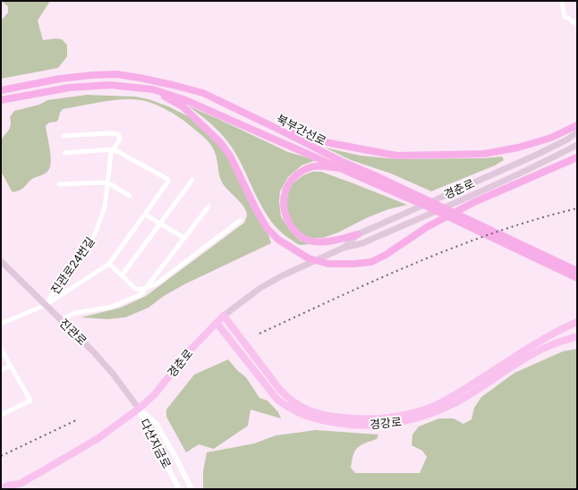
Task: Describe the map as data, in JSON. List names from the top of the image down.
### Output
{
  "streets": {
    "highway": ["북부간선로"],
    "main road": ["경춘로", "진관로", "경강로"],
    "street": ["진관로24번길", "다산지금로"]
  },
  "crossings": [
    ["경춘로", "진관로"],
    ["경춘로", "경강로"],
    ["경춘로", "다산지금로"],
    ["진관로24번길", "진관로"],
    ["진관로", "다산지금로"]
  ]
}
